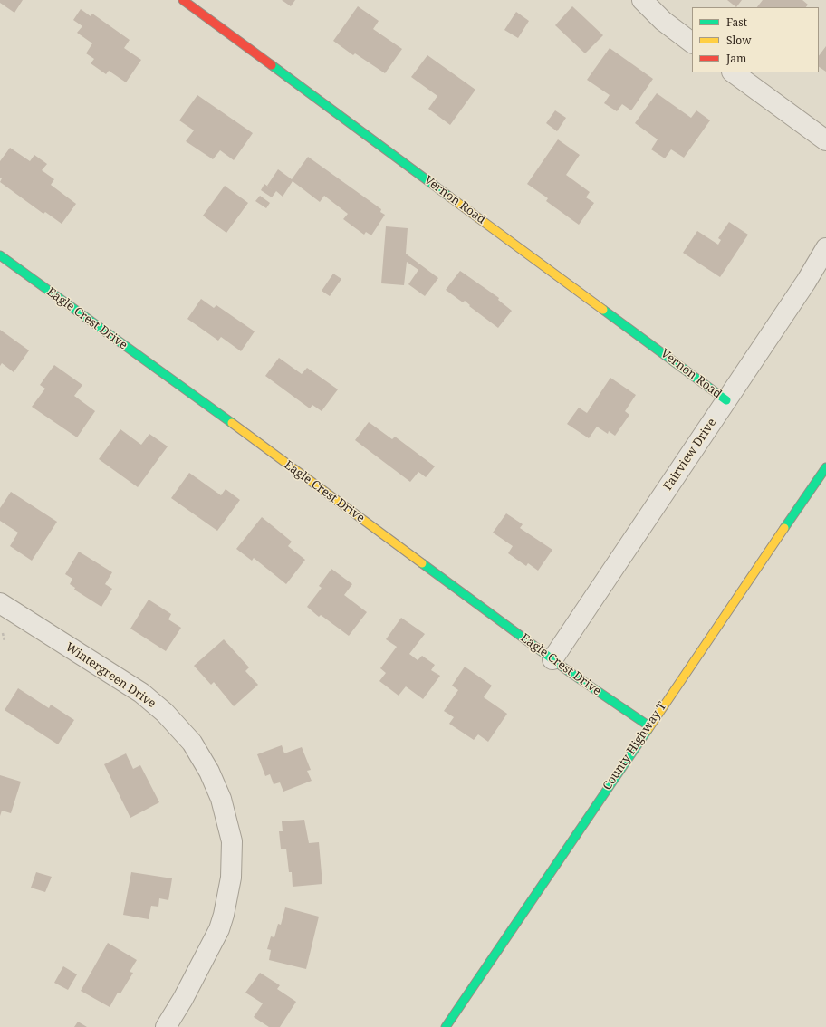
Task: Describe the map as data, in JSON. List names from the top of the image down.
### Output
{
  "streets": {
    "street": [
      "Vernon Road",
      "Eagle Crest Drive",
      "Fairview Drive",
      "Wintergreen Drive",
      "County Highway T"
    ]
  },
  "crossings": [
    ["Vernon Road", "Fairview Drive"],
    ["Eagle Crest Drive", "Fairview Drive"],
    ["Eagle Crest Drive", "County Highway T"]
  ],
  "legend": ["Fast", "Slow", "Jam"]
}
